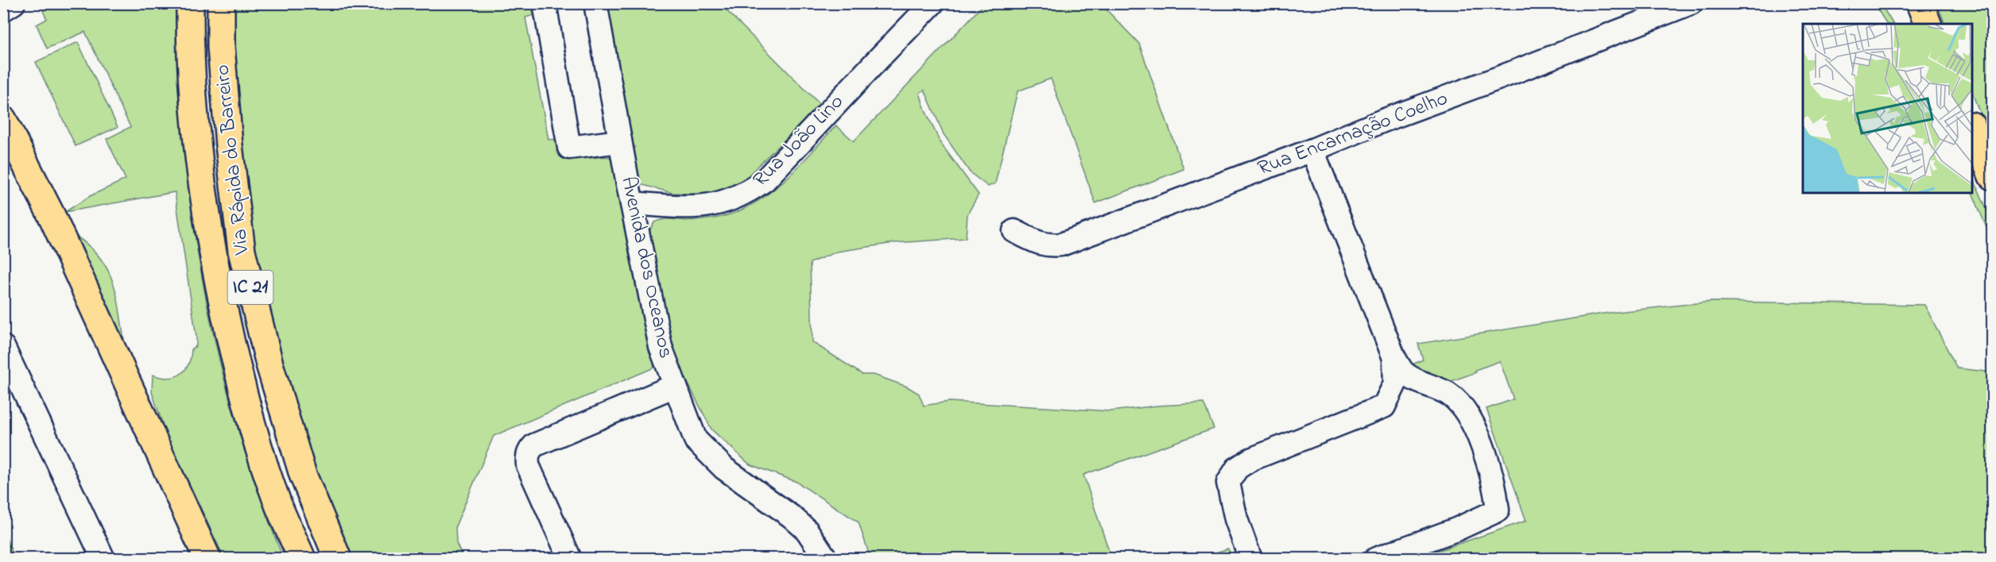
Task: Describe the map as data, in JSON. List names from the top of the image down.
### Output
{
  "streets": {
    "main road": ["Via Rápida do Barreiro", "IC 21"],
    "street": ["Rua Encarnação Coelho", "Rua João Lino", "Avenida dos Oceanos"]
  },
  "crossings": [
    ["Rua João Lino", "Avenida dos Oceanos"]
  ]
}
